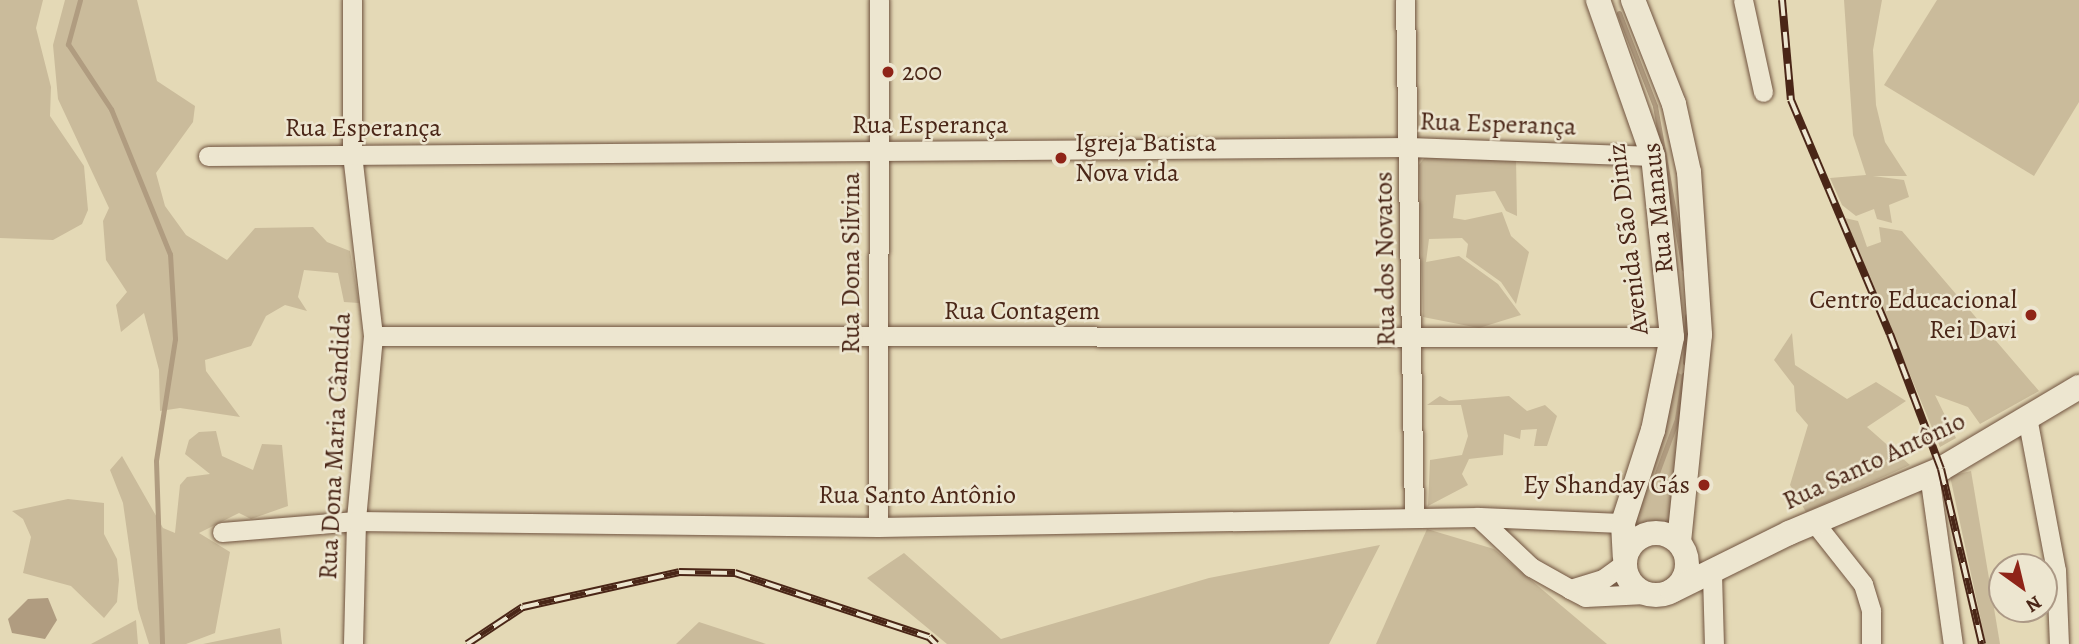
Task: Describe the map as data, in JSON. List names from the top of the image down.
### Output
{
  "streets": {
    "street": [
      "Rua Esperança",
      "Rua Manaus",
      "Avenida São Diniz",
      "Rua dos Novatos",
      "Rua Dona Silvina",
      "Rua Contagem",
      "Rua Dona Maria Cândida",
      "Rua Santo Antônio"
    ]
  },
  "crossings": [
    ["Rua Esperança", "Avenida São Diniz"],
    ["Rua Esperança", "Rua dos Novatos"],
    ["Rua Esperança", "Rua Dona Silvina"],
    ["Rua Esperança", "Rua Dona Maria Cândida"],
    ["Rua Manaus", "Avenida São Diniz"],
    ["Rua Manaus", "Rua Santo Antônio"],
    ["Avenida São Diniz", "Rua Contagem"],
    ["Avenida São Diniz", "Rua Santo Antônio"],
    ["Rua dos Novatos", "Rua Contagem"],
    ["Rua dos Novatos", "Rua Santo Antônio"],
    ["Rua Dona Silvina", "Rua Contagem"],
    ["Rua Dona Silvina", "Rua Santo Antônio"],
    ["Rua Contagem", "Rua Dona Maria Cândida"],
    ["Rua Dona Maria Cândida", "Rua Santo Antônio"]
  ],
  "places": [
    "200",
    "Igreja Batista Nova vida",
    "Centro Educacional Rei Davi",
    "Ey Shanday Gás"
  ],
  "north": "bottom right"
}
